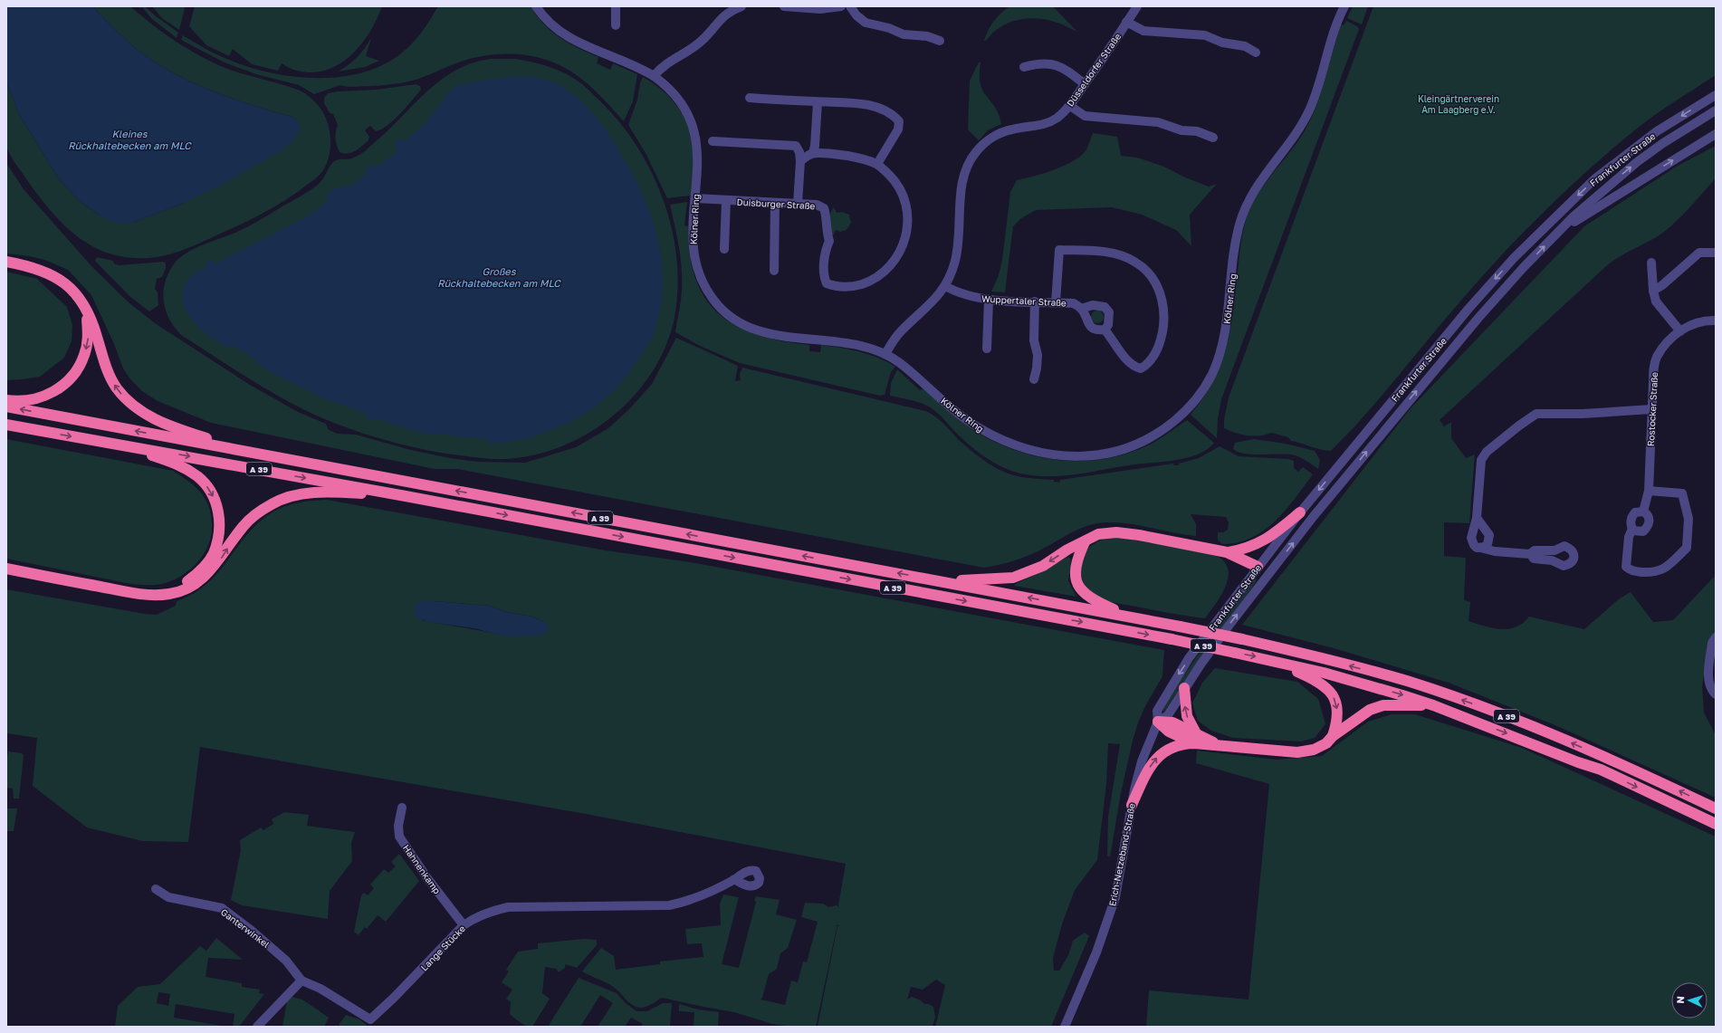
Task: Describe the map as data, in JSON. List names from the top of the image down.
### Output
{
  "streets": {
    "highway": ["A 39"],
    "street": [
      "Düsseldorfer Straße",
      "Frankfurter Straße",
      "Duisburger Straße",
      "Kölner Ring",
      "Wuppertaler Straße",
      "Rostocker Straße",
      "Erich-Netzeband-Straße",
      "Hahnenkamp",
      "Ganterwinkel",
      "Lange Stücke"
    ]
  },
  "crossings": [
    ["Düsseldorfer Straße", "Kölner Ring"],
    ["Düsseldorfer Straße", "Wuppertaler Straße"],
    ["Frankfurter Straße", "Erich-Netzeband-Straße"],
    ["Duisburger Straße", "Kölner Ring"],
    ["Hahnenkamp", "Lange Stücke"],
    ["Ganterwinkel", "Lange Stücke"]
  ],
  "water": ["Kleines Rückhaltebecken am MLC", "Großes Rückhaltebecken am MLC"],
  "parks": ["Kleingärtnerverein Am Laagberg e.V."],
  "north": "left"
}
